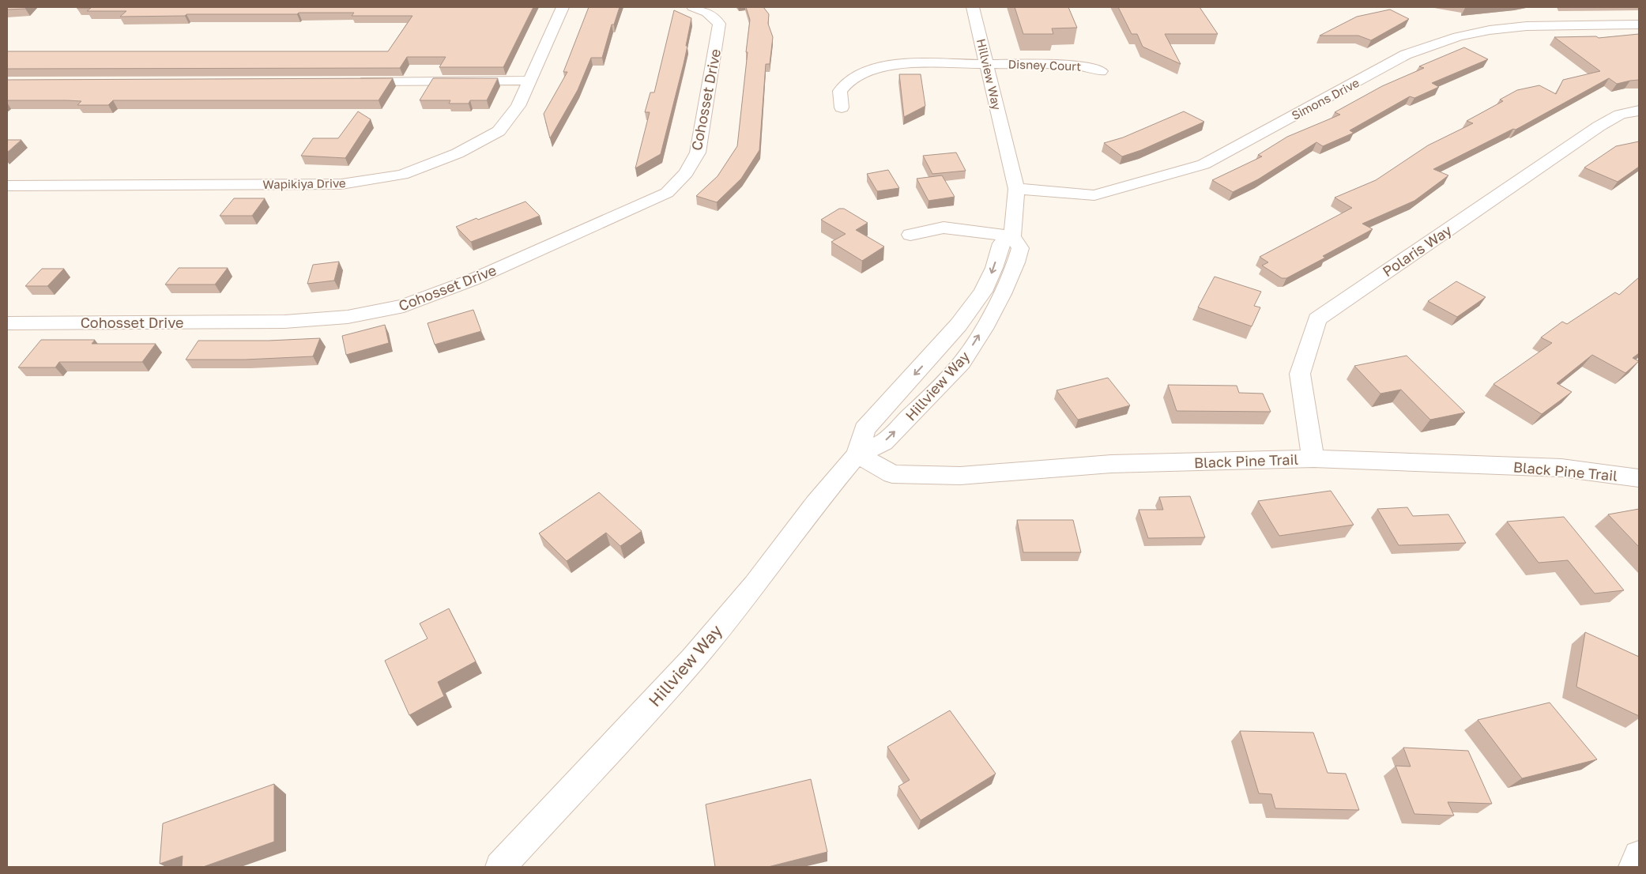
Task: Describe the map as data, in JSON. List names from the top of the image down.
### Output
{
  "streets": {
    "street": [
      "Disney Court",
      "Hillview Way",
      "Simons Drive",
      "Cohosset Drive",
      "Wapikiya Drive",
      "Polaris Way",
      "Black Pine Trail"
    ]
  },
  "crossings": [
    ["Disney Court", "Hillview Way"],
    ["Hillview Way", "Simons Drive"],
    ["Hillview Way", "Black Pine Trail"],
    ["Polaris Way", "Black Pine Trail"]
  ]
}
